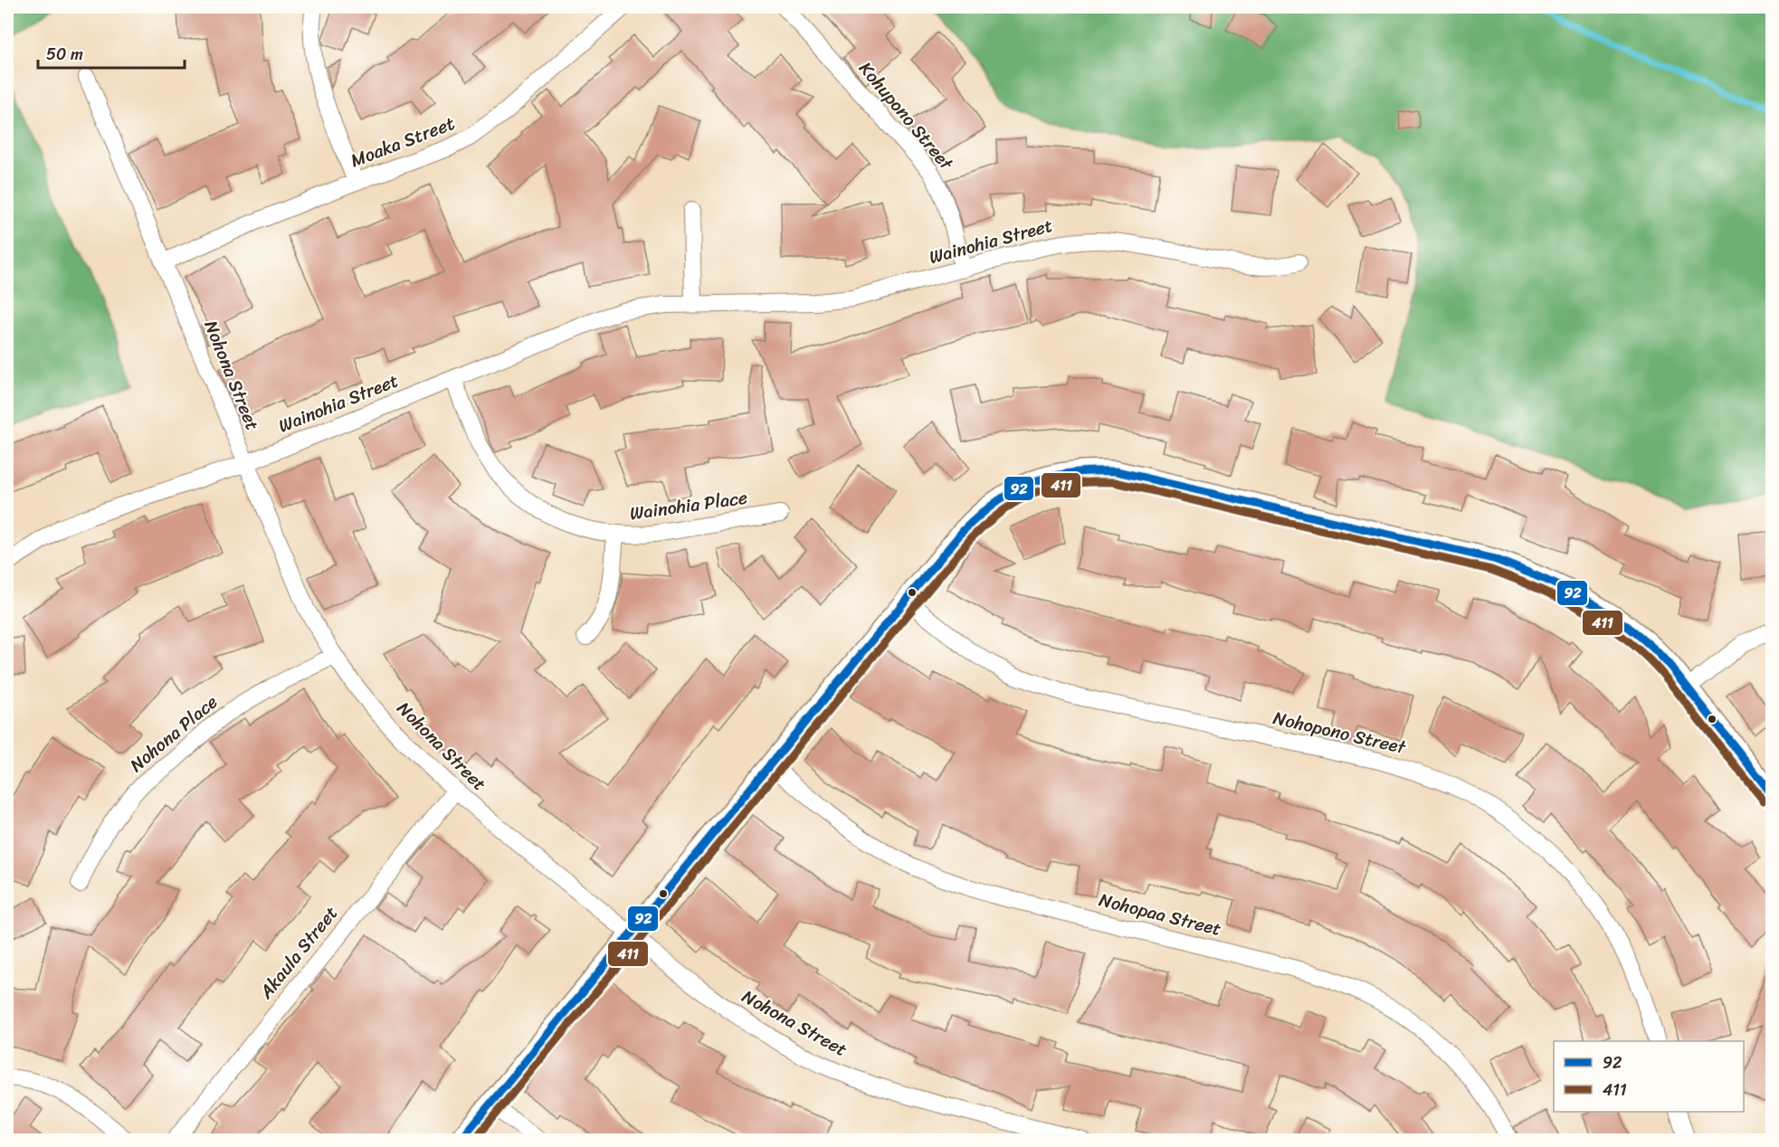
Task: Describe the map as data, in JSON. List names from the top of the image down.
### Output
{
  "streets": {
    "street": [
      "Kohupono Street",
      "Moaka Street",
      "Wainohia Street",
      "Nohona Street",
      "Wainohia Place",
      "Nohopono Street",
      "Nohona Place",
      "Nohopaa Street",
      "Akaula Street"
    ]
  },
  "crossings": [
    ["Kohupono Street", "Wainohia Street"],
    ["Moaka Street", "Nohona Street"],
    ["Wainohia Street", "Nohona Street"],
    ["Wainohia Street", "Wainohia Place"],
    ["Nohona Street", "Nohona Place"],
    ["Nohona Street", "Akaula Street"]
  ],
  "lines": ["transit line 92", "transit line 411"],
  "legend": ["92", "411"],
  "scale_bar": "50 m"
}
